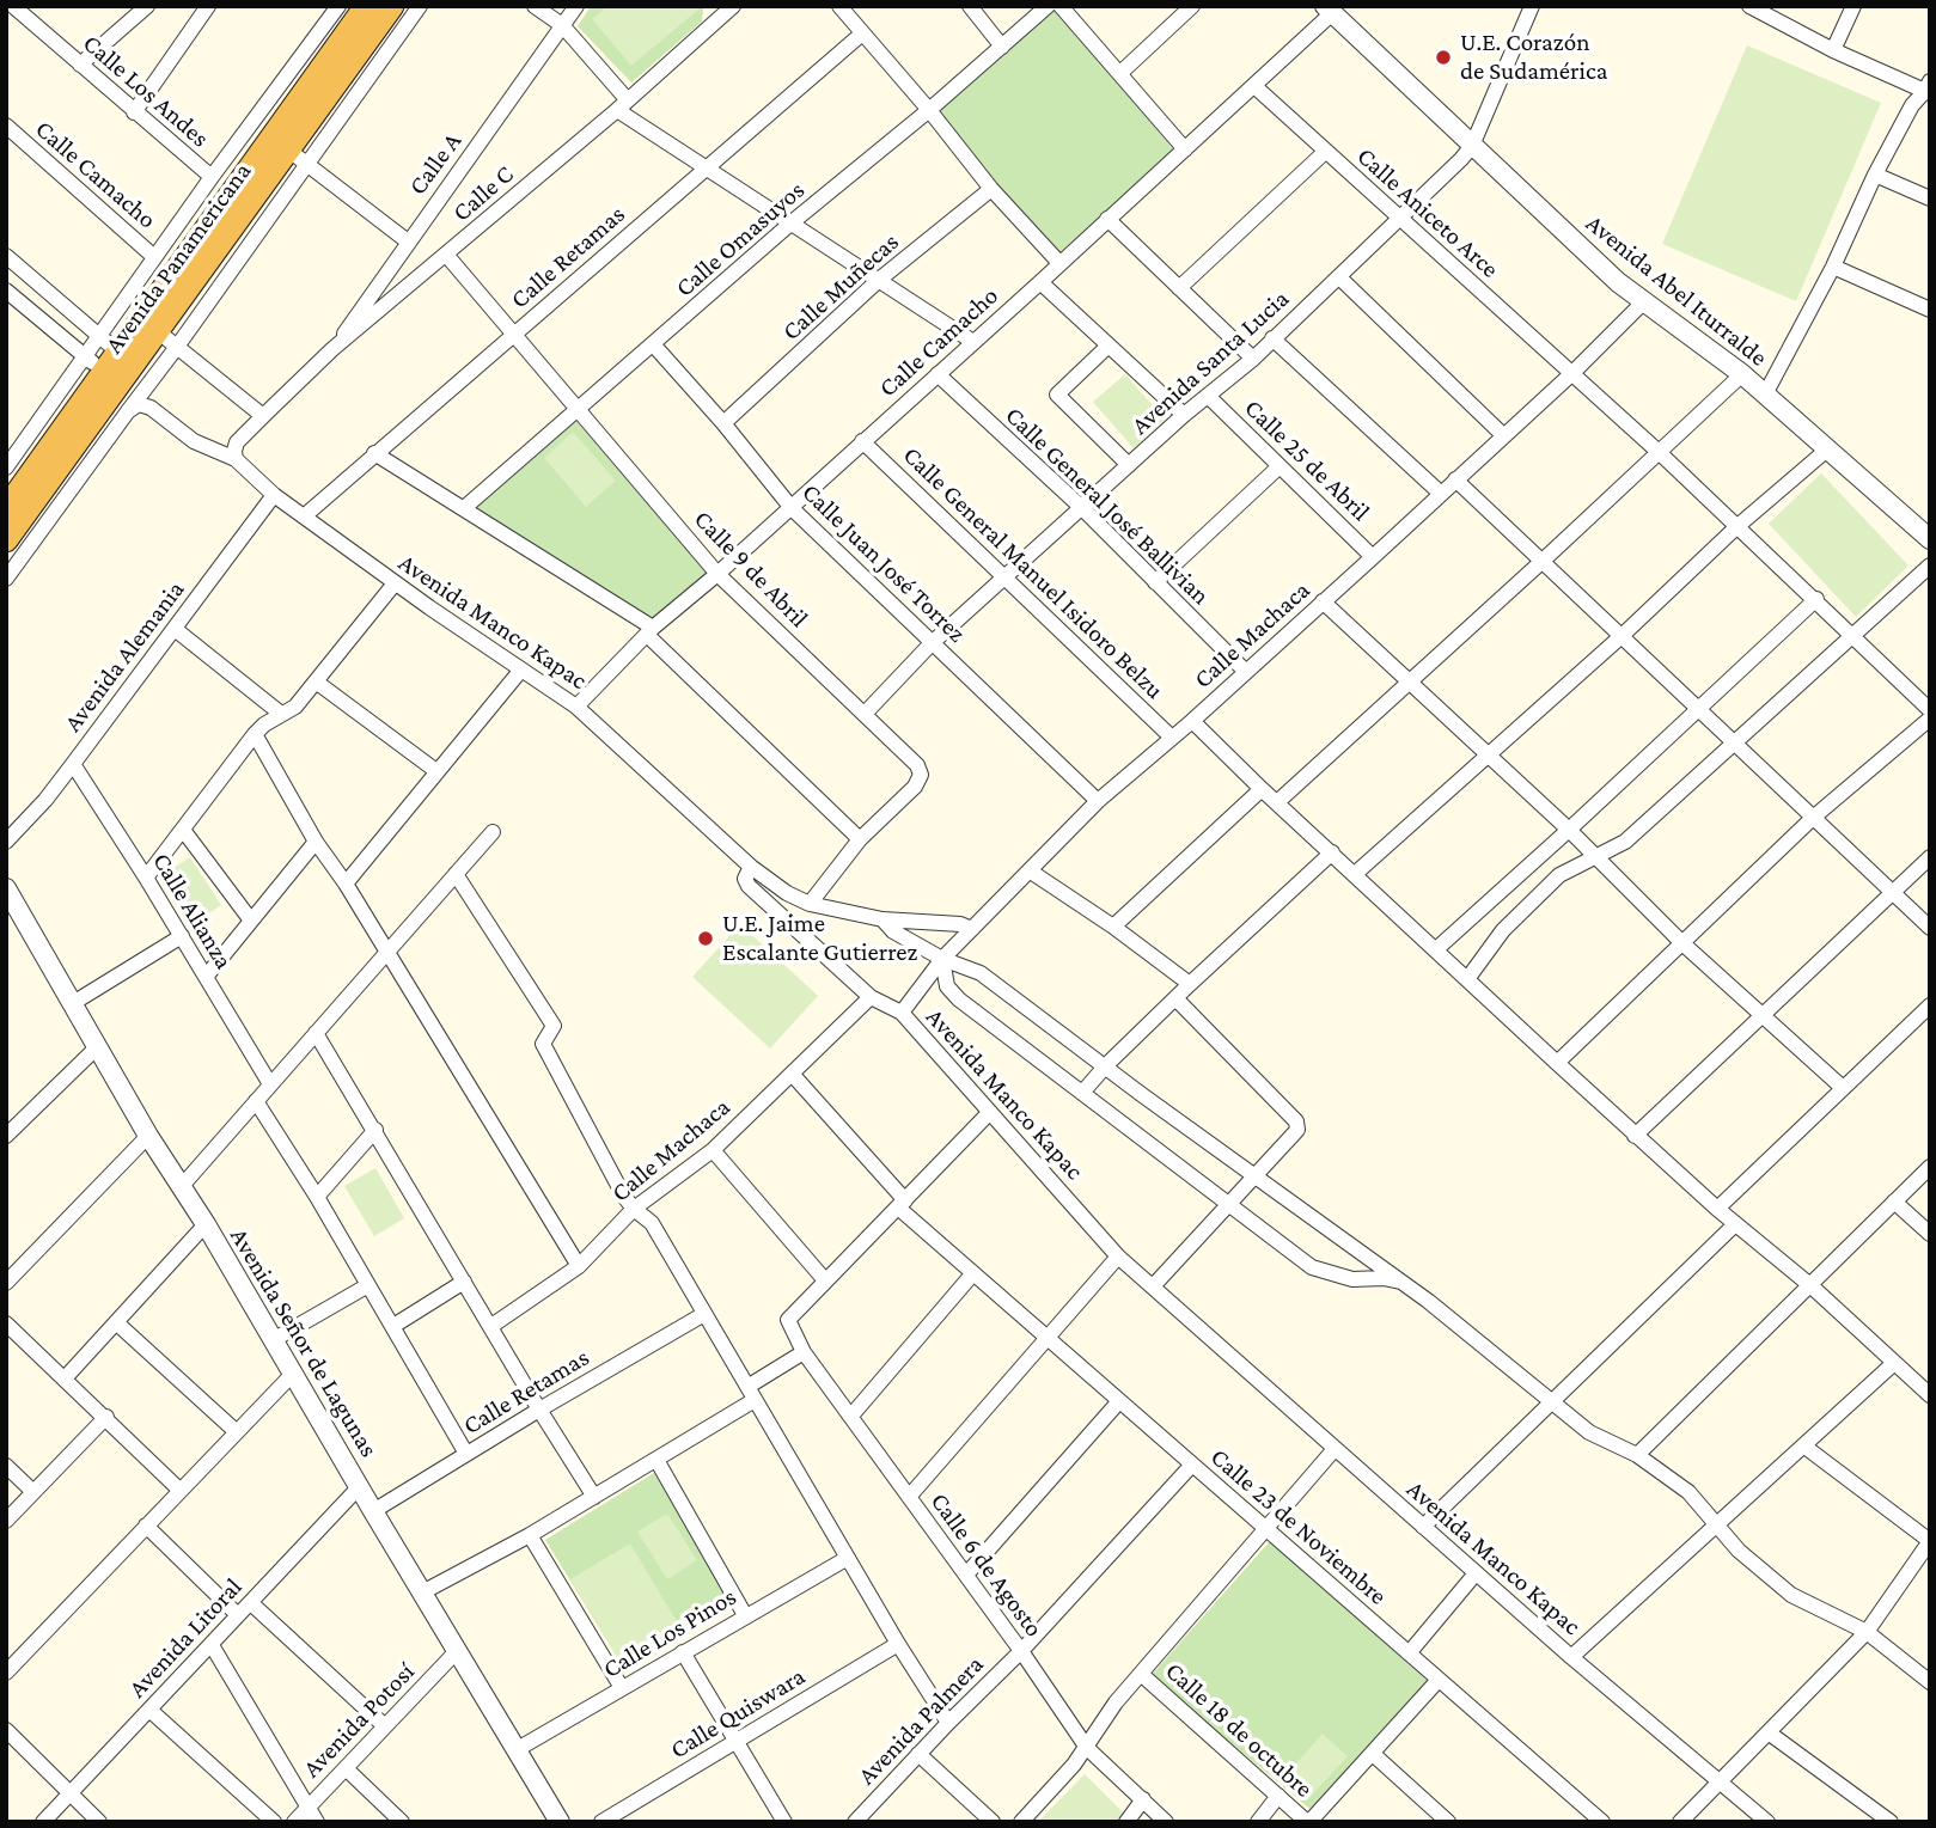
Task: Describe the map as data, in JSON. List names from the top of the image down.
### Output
{
  "streets": {
    "highway": ["Avenida Panamericana"],
    "street": [
      "Calle Los Andes",
      "Calle A",
      "Calle Camacho",
      "Calle C",
      "Calle Aniceto Arce",
      "Calle Omasuyos",
      "Calle Retamas",
      "Calle Muñecas",
      "Avenida Abel Iturralde",
      "Avenida Santa Lucia",
      "Calle 25 de Abril",
      "Calle General José Ballivian",
      "Calle Juan José Torrez",
      "Calle 9 de Abril",
      "Calle General Manuel Isidoro Belzu",
      "Avenida Manco Kapac",
      "Calle Machaca",
      "Avenida Alemania",
      "Calle Alianza",
      "Avenida Señor de Lagunas",
      "Calle 23 de Noviembre",
      "Calle 6 de Agosto",
      "Calle Los Pinos",
      "Avenida Litoral",
      "Calle Quiswara",
      "Avenida Potosí",
      "Avenida Palmera",
      "Calle 18 de octubre"
    ]
  },
  "crossings": [
    ["Calle Los Andes", "Avenida Panamericana"],
    ["Calle A", "Calle C"],
    ["Calle Camacho", "Calle Aniceto Arce"],
    ["Calle Camacho", "Avenida Panamericana"],
    ["Calle Camacho", "Avenida Abel Iturralde"],
    ["Calle Camacho", "Calle General José Ballivian"],
    ["Calle Camacho", "Calle Juan José Torrez"],
    ["Calle Camacho", "Calle 9 de Abril"],
    ["Calle Camacho", "Calle General Manuel Isidoro Belzu"],
    ["Calle Camacho", "Avenida Manco Kapac"],
    ["Calle C", "Calle 9 de Abril"],
    ["Calle Aniceto Arce", "Avenida Santa Lucia"],
    ["Calle Aniceto Arce", "Calle Machaca"],
    ["Calle Omasuyos", "Calle Juan José Torrez"],
    ["Calle Omasuyos", "Calle 9 de Abril"],
    ["Calle Retamas", "Calle 9 de Abril"],
    ["Calle Retamas", "Avenida Manco Kapac"],
    ["Calle Retamas", "Avenida Señor de Lagunas"],
    ["Avenida Panamericana", "Avenida Manco Kapac"],
    ["Calle Muñecas", "Calle Juan José Torrez"],
    ["Avenida Abel Iturralde", "Avenida Santa Lucia"],
    ["Avenida Abel Iturralde", "Calle Machaca"],
    ["Avenida Santa Lucia", "Calle 25 de Abril"],
    ["Avenida Santa Lucia", "Calle General José Ballivian"],
    ["Avenida Santa Lucia", "Calle Juan José Torrez"],
    ["Avenida Santa Lucia", "Calle 9 de Abril"],
    ["Avenida Santa Lucia", "Calle General Manuel Isidoro Belzu"],
    ["Calle 25 de Abril", "Calle Machaca"],
    ["Calle General José Ballivian", "Calle Machaca"],
    ["Calle Juan José Torrez", "Calle Machaca"],
    ["Calle General Manuel Isidoro Belzu", "Calle Machaca"],
    ["Avenida Manco Kapac", "Calle Machaca"],
    ["Avenida Manco Kapac", "Avenida Alemania"],
    ["Calle Machaca", "Calle 23 de Noviembre"],
    ["Avenida Alemania", "Calle Alianza"],
    ["Avenida Señor de Lagunas", "Calle Los Pinos"],
    ["Avenida Señor de Lagunas", "Avenida Litoral"],
    ["Avenida Señor de Lagunas", "Avenida Potosí"],
    ["Calle 23 de Noviembre", "Avenida Palmera"],
    ["Calle 6 de Agosto", "Avenida Palmera"]
  ],
  "places": ["U.E. Corazón de Sudamérica", "U.E. Jaime Escalante Gutierrez"]
}
